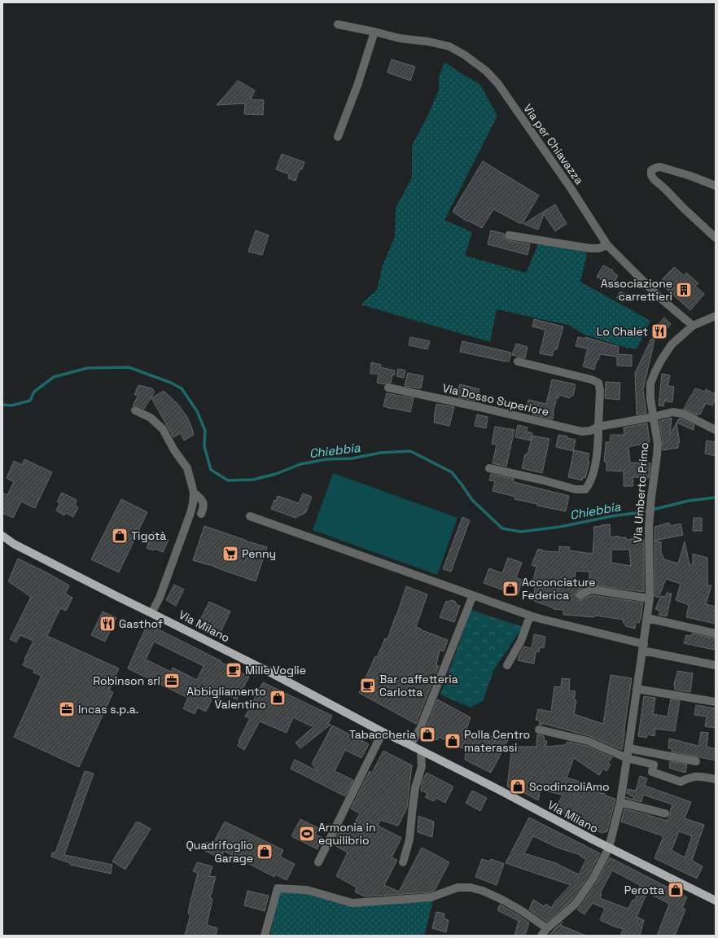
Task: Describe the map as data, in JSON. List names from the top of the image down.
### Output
{
  "streets": {
    "main road": ["Via Milano"],
    "street": ["Via per Chiavazza", "Via Dosso Superiore", "Via Umberto Primo"]
  },
  "crossings": [
    ["Via per Chiavazza", "Via Umberto Primo"],
    ["Via Dosso Superiore", "Via Umberto Primo"],
    ["Via Umberto Primo", "Via Milano"]
  ],
  "water": ["Chiebbia"],
  "places": {
    "building": ["Associazione carrettieri"],
    "restaurant": ["Lo Chalet", "Gasthof"],
    "shop": [
      "Tigotà",
      "Acconciature Federica",
      "Abbigliamento Valentino",
      "Tabaccheria",
      "Polla Centro materassi",
      "ScodinzoliAmo",
      "Quadrifoglio Garage",
      "Perotta"
    ],
    "supermarket": ["Penny"],
    "cafe": ["Mille Voglie", "Bar caffetteria Carlotta"],
    "office": ["Robinson srl", "Incas s.p.a."],
    "sports": ["Armonia in equilibrio"]
  }
}
